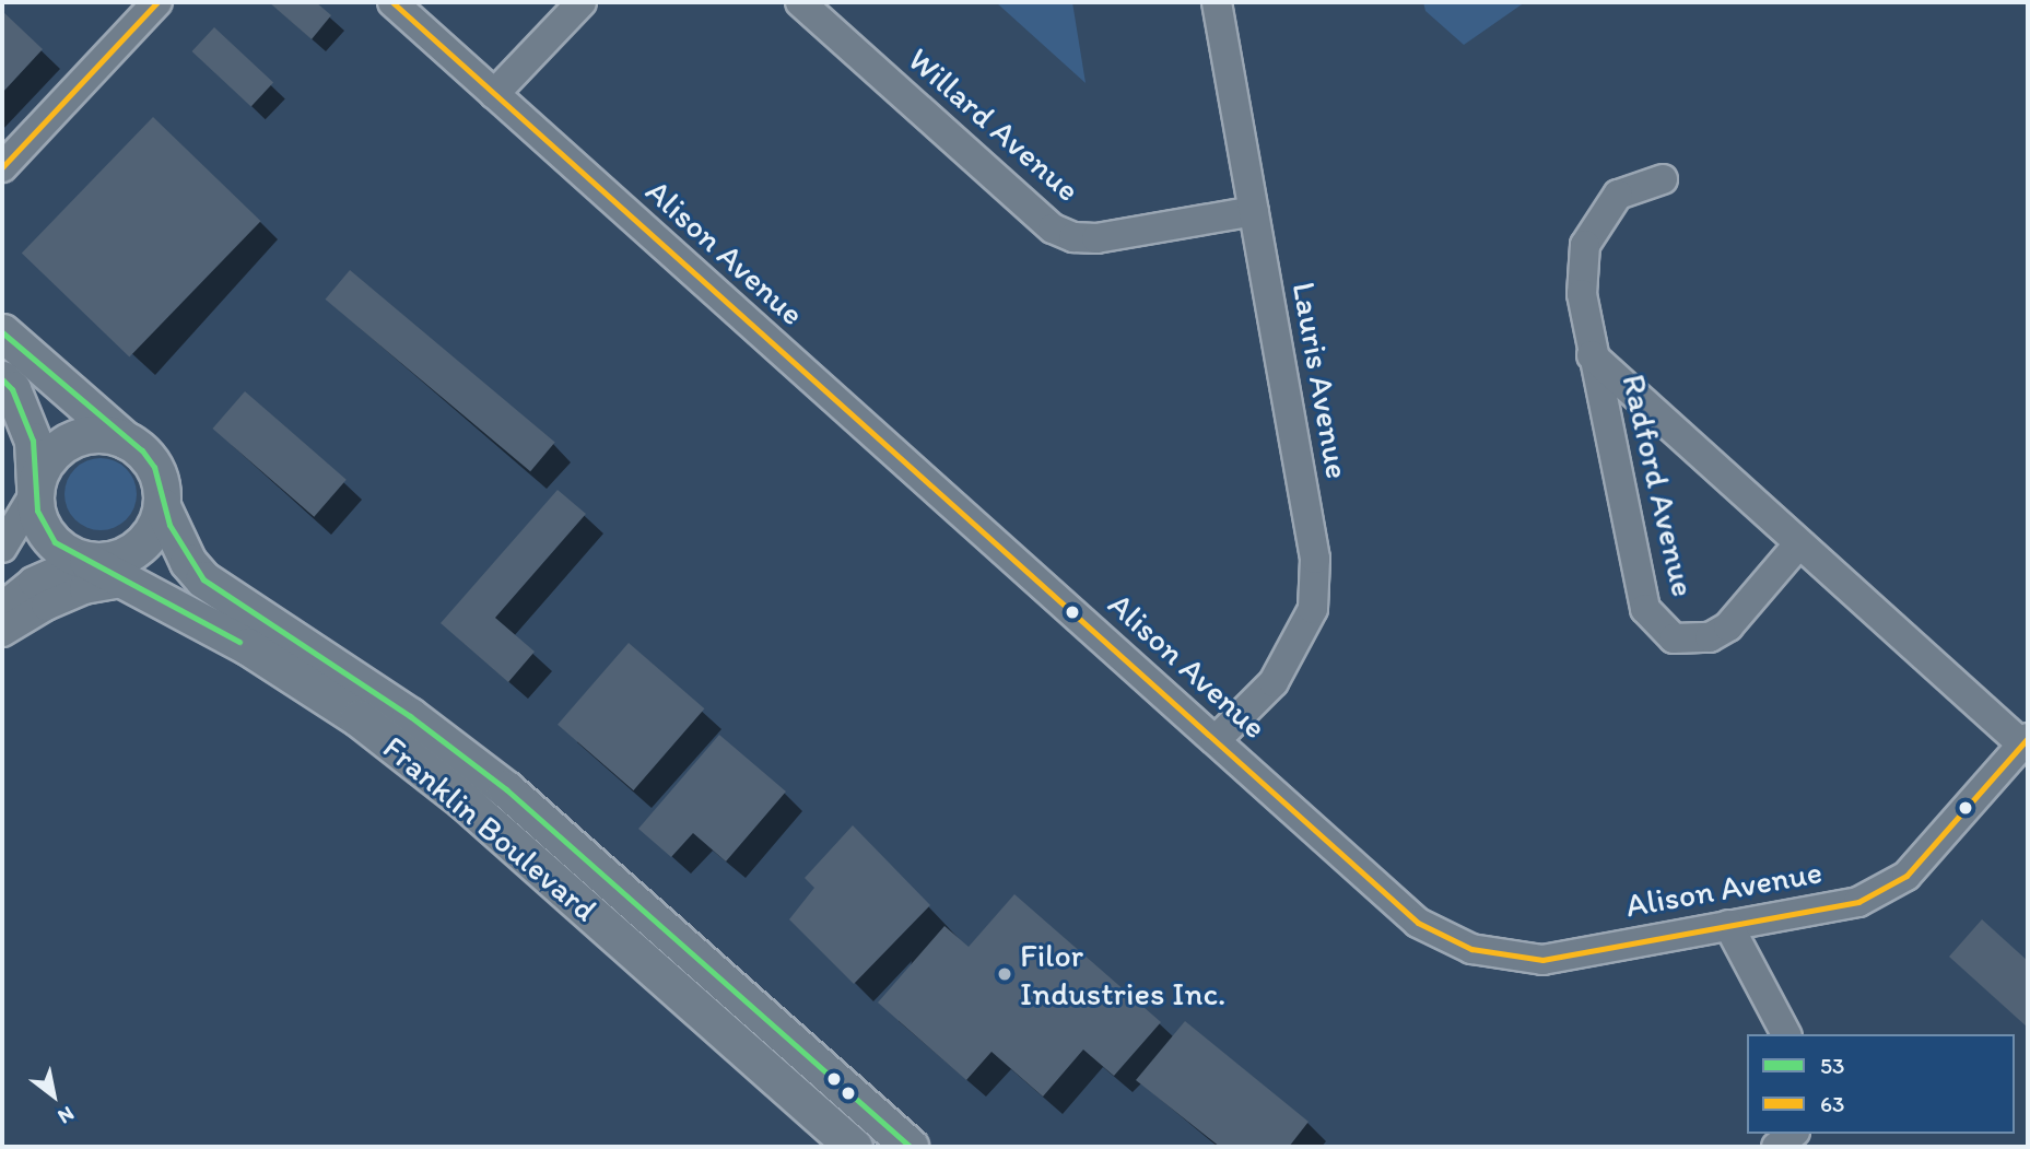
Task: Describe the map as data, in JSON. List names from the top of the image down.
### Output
{
  "streets": {
    "main road": ["Franklin Boulevard"],
    "street": [
      "Willard Avenue",
      "Alison Avenue",
      "Lauris Avenue",
      "Radford Avenue"
    ]
  },
  "crossings": [
    ["Willard Avenue", "Lauris Avenue"],
    ["Alison Avenue", "Lauris Avenue"],
    ["Alison Avenue", "Radford Avenue"]
  ],
  "places": ["Filor Industries Inc."],
  "lines": ["transit line 63", "transit line 53"],
  "legend": ["53", "63"],
  "north": "bottom right"
}
